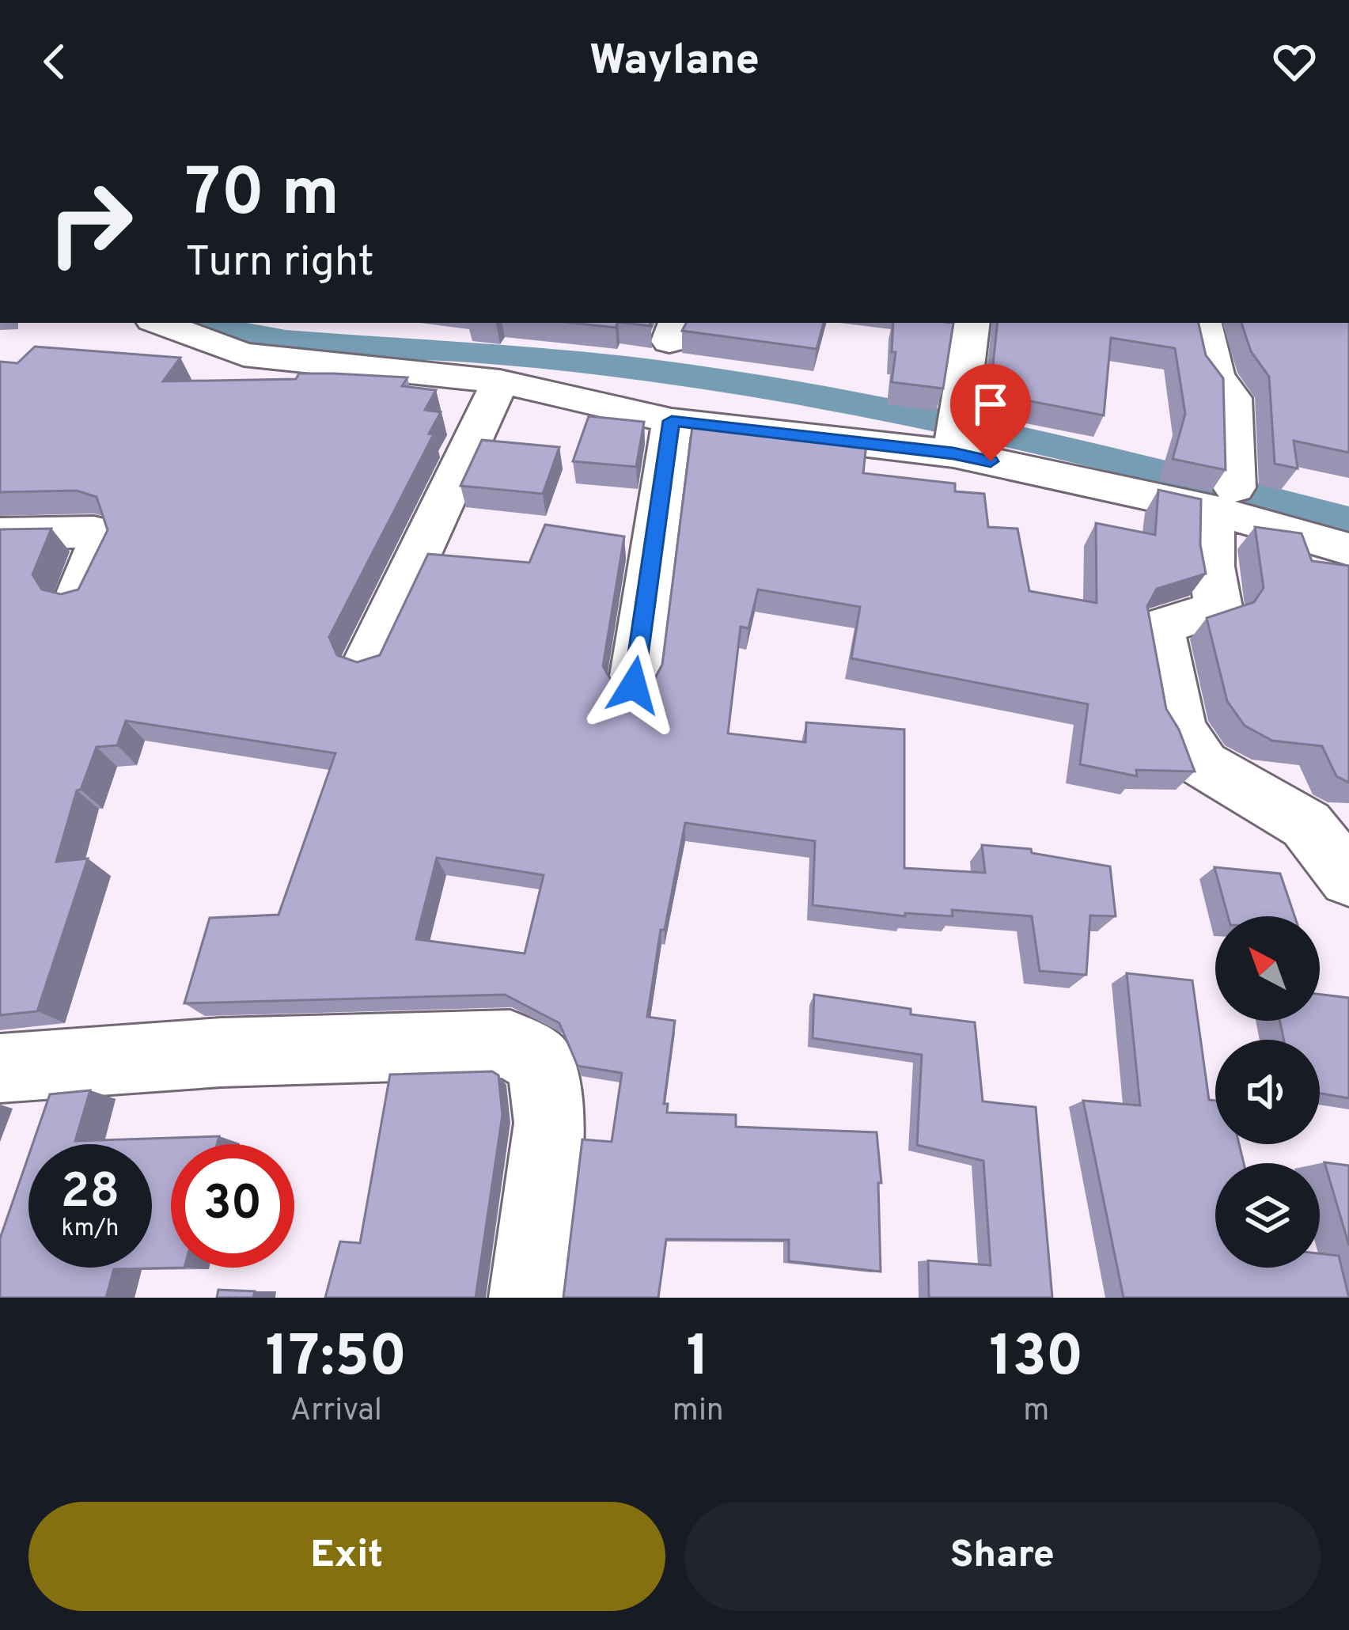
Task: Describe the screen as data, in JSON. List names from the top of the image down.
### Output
{
  "north": "top left",
  "page": {
    "header": "Waylane",
    "turn": ["70 m", "Turn right"],
    "speed": "28 km/h",
    "limit": "30",
    "eta": [
      "17:50",
      "Arrival",
      "1",
      "min",
      "130",
      "m"
    ],
    "buttons": ["Exit", "Share"]
  }
}
